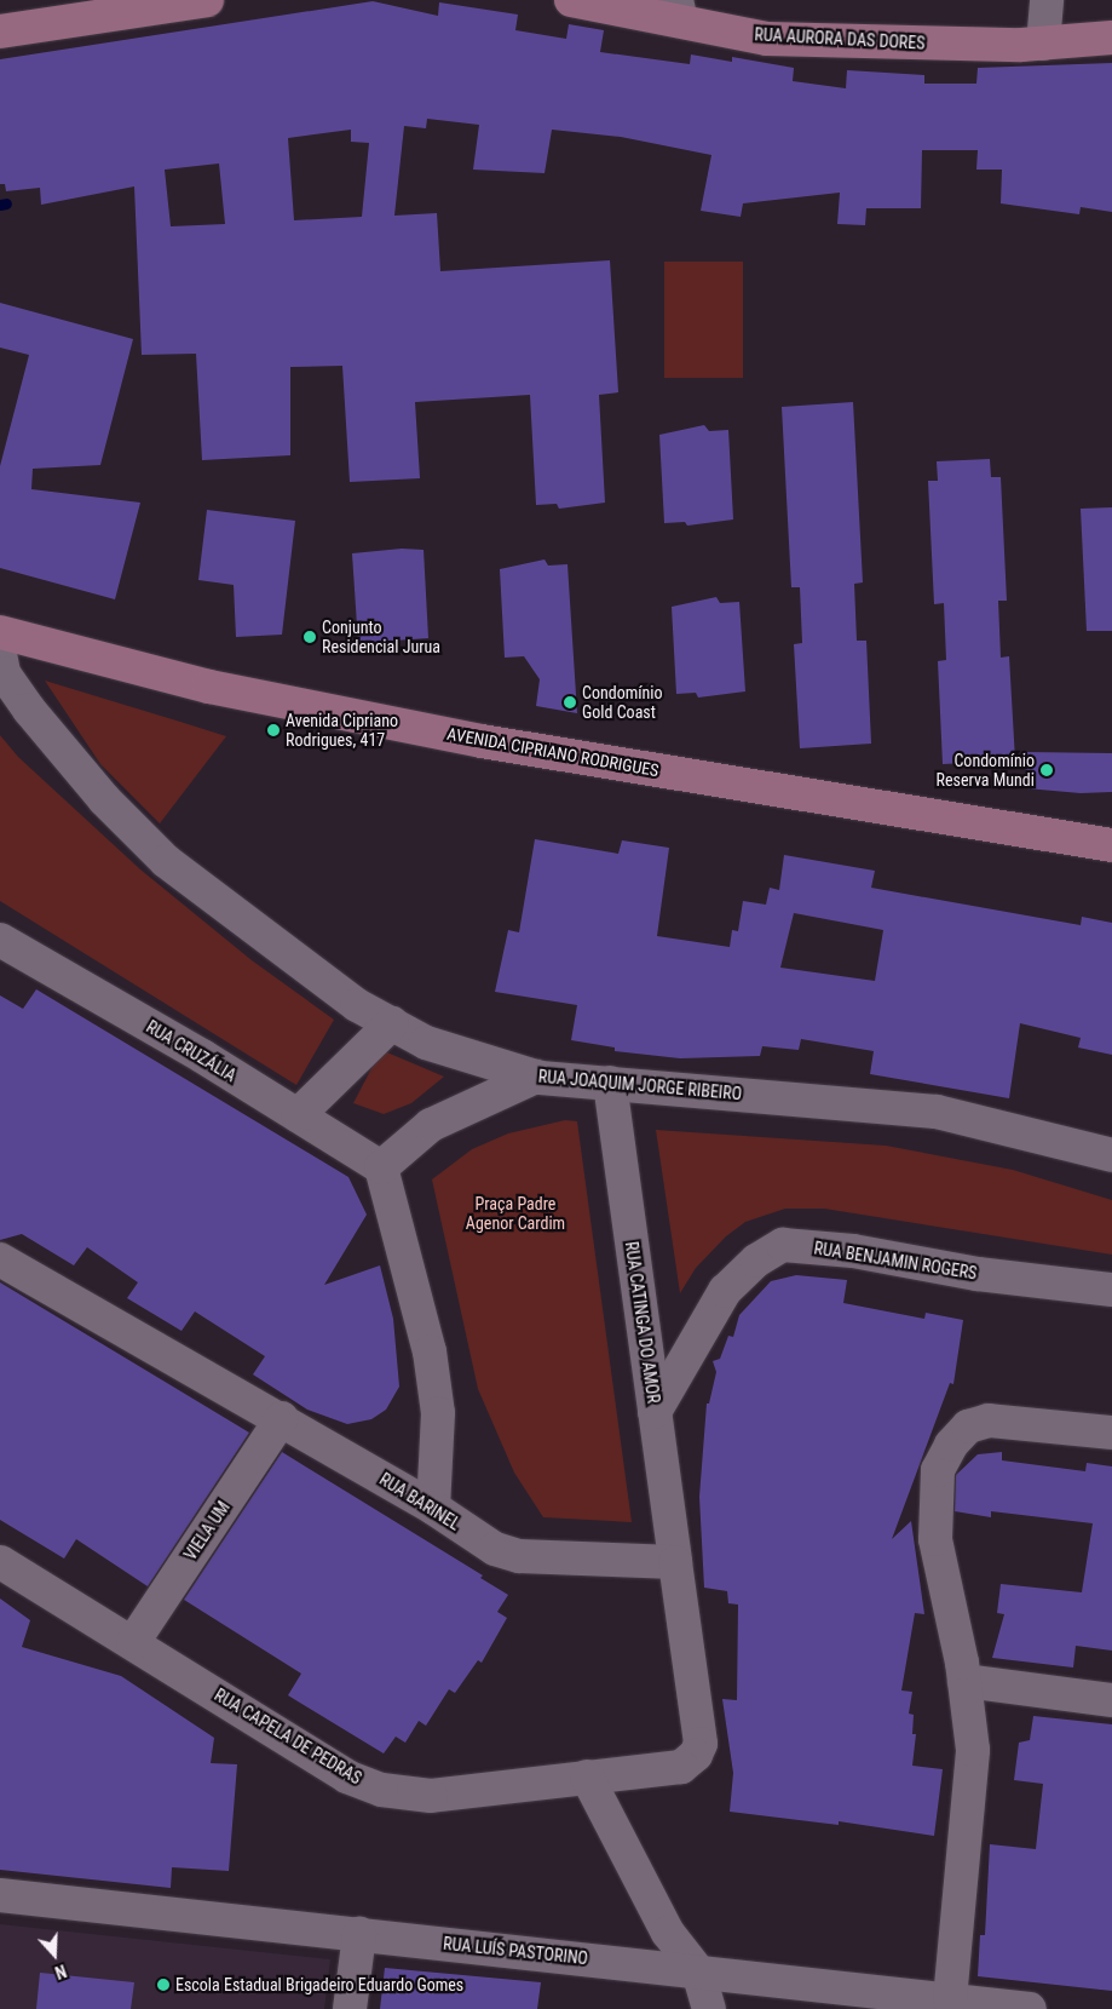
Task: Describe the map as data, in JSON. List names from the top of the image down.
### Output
{
  "streets": {
    "main road": ["RUA AURORA DAS DORES", "AVENIDA CIPRIANO RODRIGUES"],
    "street": [
      "RUA CRUZÁLIA",
      "RUA JOAQUIM JORGE RIBEIRO",
      "RUA BENJAMIN ROGERS",
      "RUA CATINGA DO AMOR",
      "RUA BARINEL",
      "VIELA UM",
      "RUA CAPELA DE PEDRAS",
      "RUA LUÍS PASTORINO"
    ]
  },
  "crossings": [
    ["RUA JOAQUIM JORGE RIBEIRO", "RUA CATINGA DO AMOR"],
    ["RUA BENJAMIN ROGERS", "RUA CATINGA DO AMOR"],
    ["RUA CATINGA DO AMOR", "RUA BARINEL"],
    ["RUA CATINGA DO AMOR", "RUA CAPELA DE PEDRAS"],
    ["RUA BARINEL", "VIELA UM"],
    ["RUA BARINEL", "RUA CAPELA DE PEDRAS"],
    ["VIELA UM", "RUA CAPELA DE PEDRAS"]
  ],
  "parks": ["Praça Padre Agenor Cardim"],
  "places": [
    "Conjunto Residencial Jurua",
    "Condomínio Gold Coast",
    "Avenida Cipriano Rodrigues, 417",
    "Condomínio Reserva Mundi",
    "Escola Estadual Brigadeiro Eduardo Gomes"
  ],
  "north": "bottom"
}
